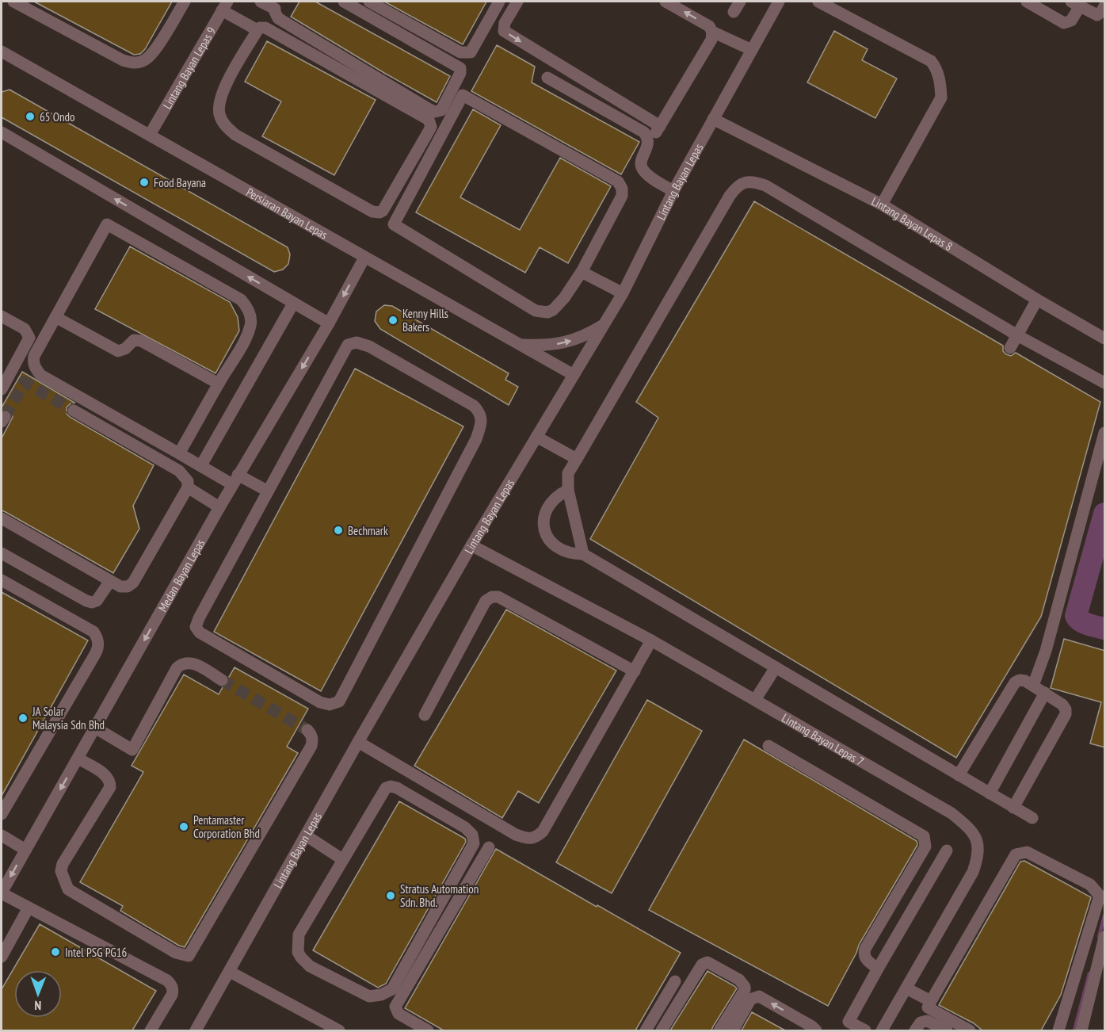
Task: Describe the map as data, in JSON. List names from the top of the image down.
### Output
{
  "streets": {
    "street": [
      "Lintang Bayan Lepas 9",
      "Lintang Bayan Lepas",
      "Persiaran Bayan Lepas",
      "Lintang Bayan Lepas 8",
      "Medan Bayan Lepas",
      "Lintang Bayan Lepas 7"
    ]
  },
  "crossings": [
    ["Lintang Bayan Lepas 9", "Persiaran Bayan Lepas"],
    ["Lintang Bayan Lepas", "Persiaran Bayan Lepas"],
    ["Lintang Bayan Lepas", "Lintang Bayan Lepas 8"],
    ["Lintang Bayan Lepas", "Lintang Bayan Lepas 7"],
    ["Persiaran Bayan Lepas", "Medan Bayan Lepas"]
  ],
  "places": [
    "65 Ondo",
    "Food Bayana",
    "Kenny Hills Bakers",
    "Bechmark",
    "JA Solar Malaysia Sdn Bhd",
    "Pentamaster Corporation Bhd",
    "Stratus Automation Sdn. Bhd.",
    "Intel PSG PG16"
  ],
  "north": "bottom"
}
